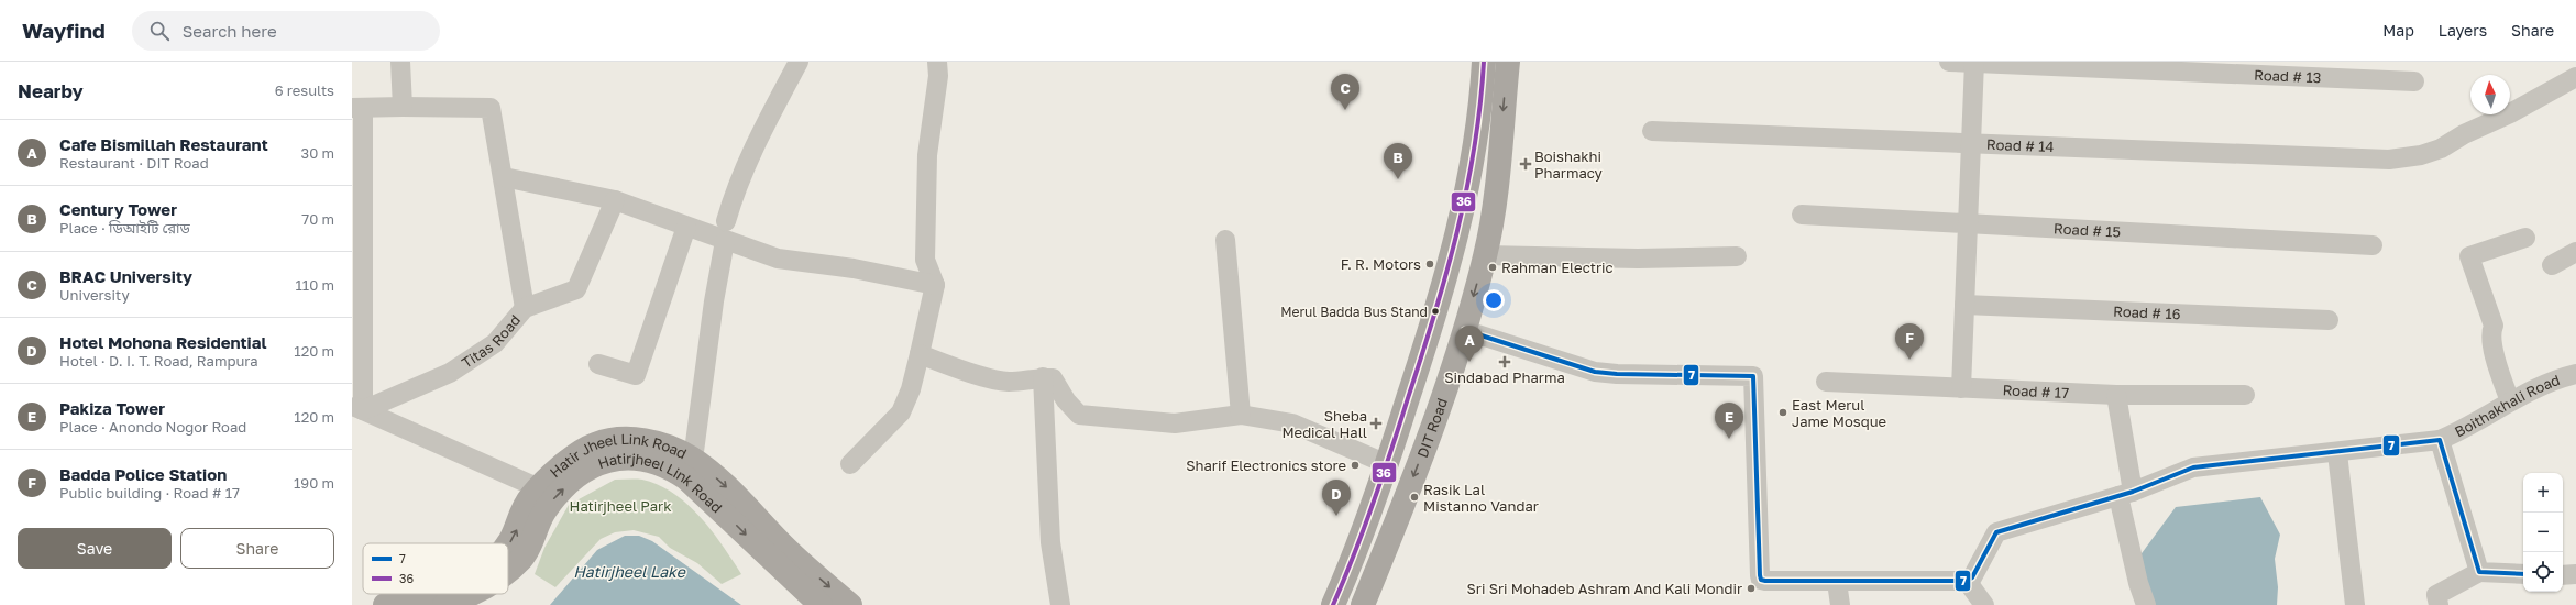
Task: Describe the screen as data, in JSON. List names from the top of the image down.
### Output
{
  "streets": {
    "main road": ["DIT Road", "Hatir Jheel Link Road", "Hatirjheel Link Road"],
    "street": [
      "Road # 13",
      "Road # 14",
      "Road # 15",
      "Road # 16",
      "Titas Road",
      "Road # 17",
      "Boithakhali Road"
    ]
  },
  "water": ["Hatirjheel Lake"],
  "parks": ["Hatirjheel Park"],
  "places": {
    "health": ["Boishakhi Pharmacy", "Sindabad Pharma", "Sheba Medical Hall"],
    "other": [
      "F. R. Motors",
      "Rahman Electric",
      "Merul Badda Bus Stand",
      "East Merul Jame Mosque",
      "Sharif Electronics store",
      "Rasik Lal Mistanno Vandar",
      "Sri Sri Mohadeb Ashram And Kali Mondir"
    ]
  },
  "lines": ["transit line 36", "transit line 7"],
  "legend": ["7", "36"],
  "north": "top",
  "page": {
    "header": "Wayfind",
    "search": "Search here",
    "nav": ["Map", "Layers", "Share"],
    "heading": ["Nearby", "6 results"],
    "pins": [
      "C",
      "B",
      "F",
      "A",
      "E",
      "D"
    ],
    "list": [
      {
        "mark": "A",
        "name": "Cafe Bismillah Restaurant",
        "note": "Restaurant · DIT Road",
        "value": "30 m"
      },
      {
        "mark": "B",
        "name": "Century Tower",
        "note": "Place · ডিআইটি রোড",
        "value": "70 m"
      },
      {
        "mark": "C",
        "name": "BRAC University",
        "note": "University",
        "value": "110 m"
      },
      {
        "mark": "D",
        "name": "Hotel Mohona Residential",
        "note": "Hotel · D. I. T. Road, Rampura",
        "value": "120 m"
      },
      {
        "mark": "E",
        "name": "Pakiza Tower",
        "note": "Place · Anondo Nogor Road",
        "value": "120 m"
      },
      {
        "mark": "F",
        "name": "Badda Police Station",
        "note": "Public building · Road # 17",
        "value": "190 m"
      }
    ],
    "map_buttons": ["+", "−"],
    "buttons": ["Save", "Share"]
  }
}
